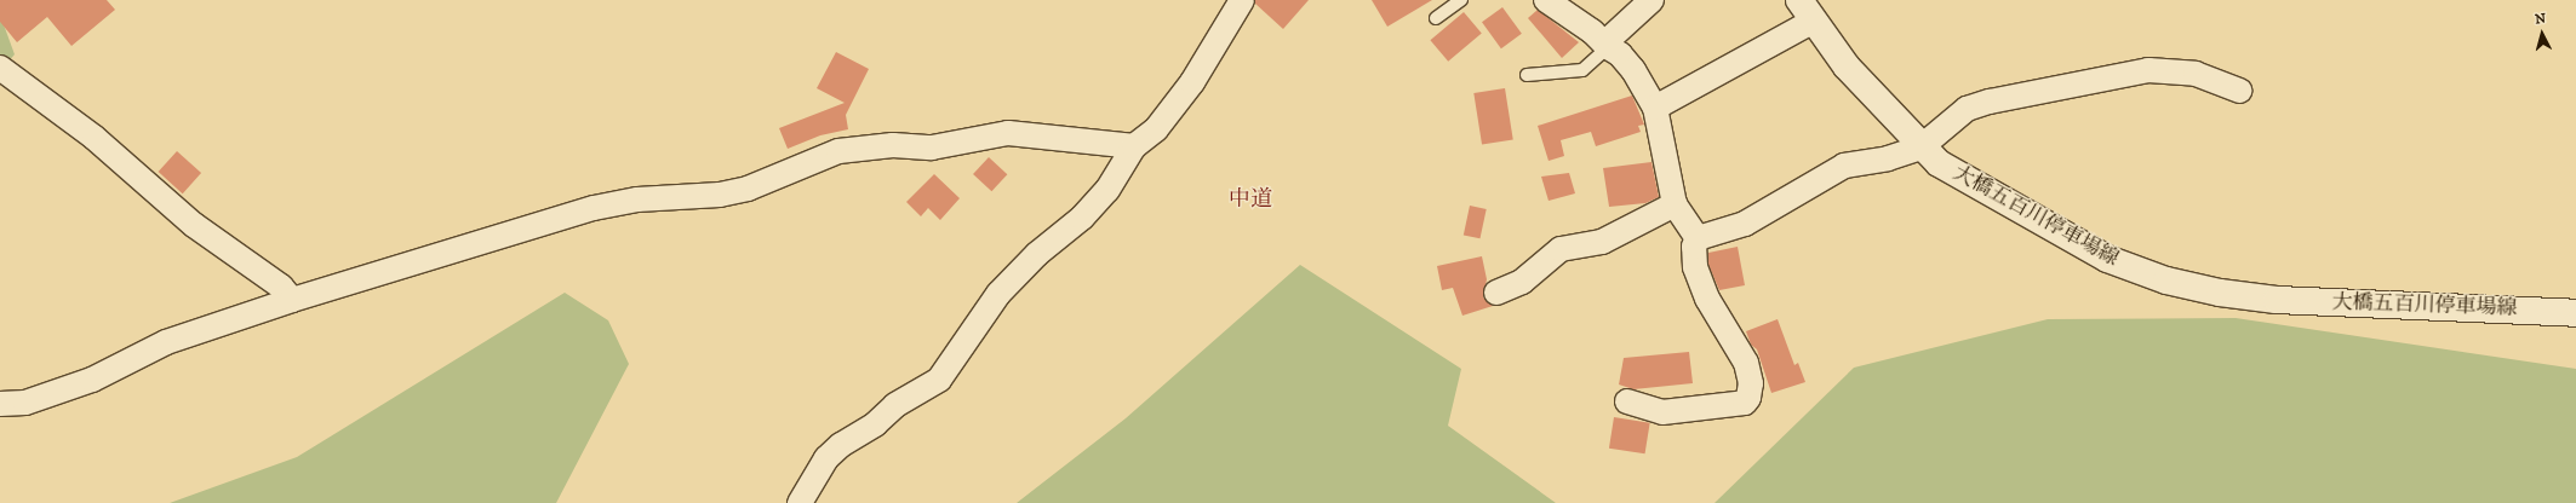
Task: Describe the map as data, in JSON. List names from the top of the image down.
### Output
{
  "streets": {
    "main road": ["大橋五百川停車場線"]
  },
  "districts": ["中道"],
  "north": "top"
}
